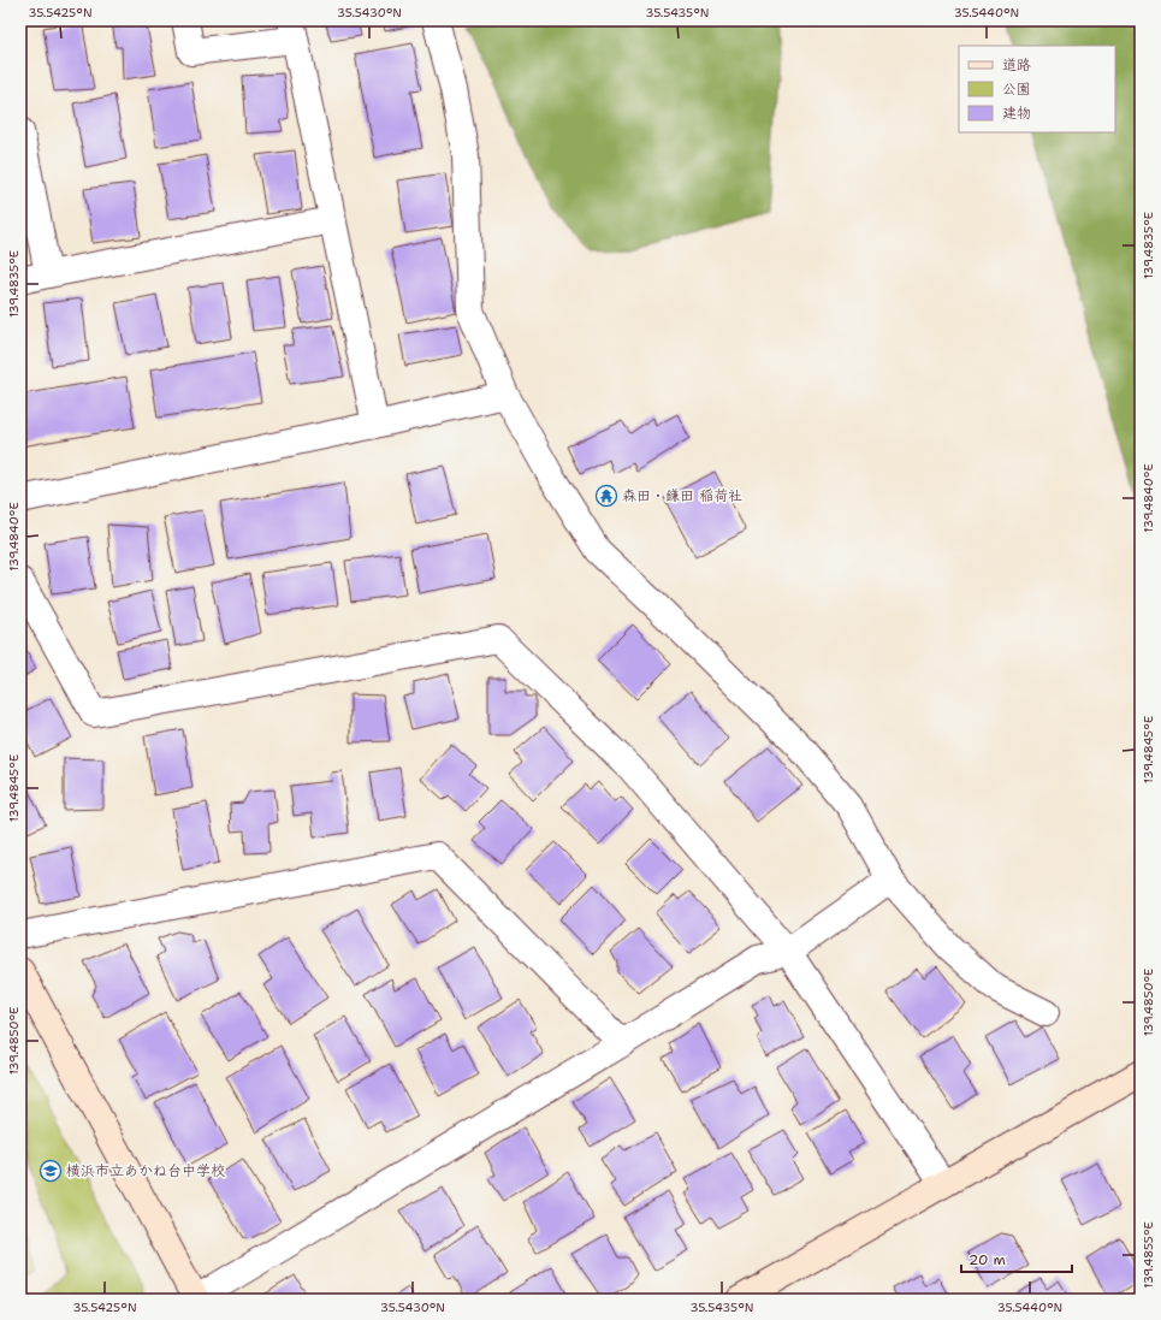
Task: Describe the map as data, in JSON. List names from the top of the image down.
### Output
{
  "places": {
    "temple": ["森田・鎌田 稲荷社"],
    "school or university": ["横浜市立あかね台中学校"]
  },
  "legend": ["道路", "公園", "建物"],
  "scale_bar": "20 m",
  "coordinates": [
    "35.5425°N",
    "35.5430°N",
    "35.5435°N",
    "35.5440°N",
    "139.4835°E",
    "139.4840°E",
    "139.4845°E",
    "139.4850°E",
    "139.4855°E"
  ]
}
